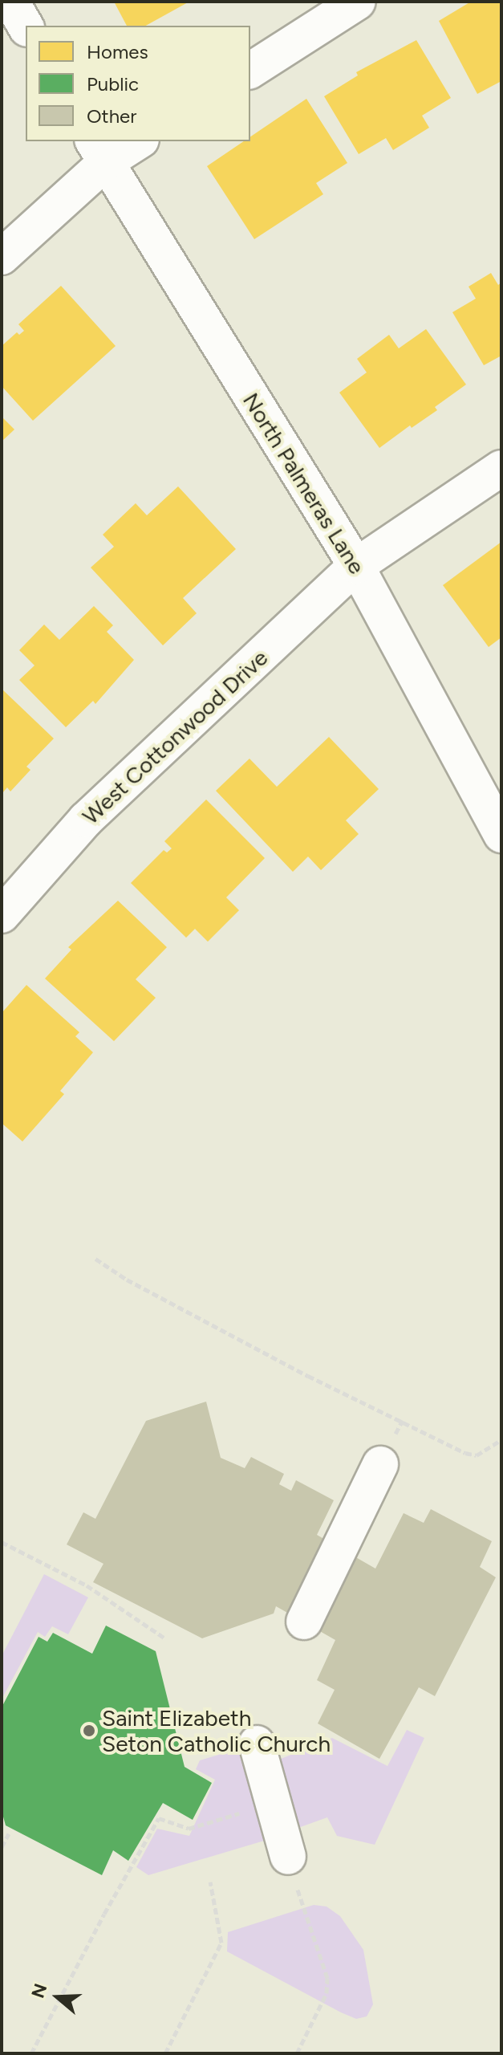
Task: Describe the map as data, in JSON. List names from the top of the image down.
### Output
{
  "streets": {
    "street": ["North Palmeras Lane", "West Cottonwood Drive"]
  },
  "crossings": [
    ["North Palmeras Lane", "West Cottonwood Drive"]
  ],
  "places": ["Saint Elizabeth Seton Catholic Church"],
  "legend": ["Homes", "Public", "Other"],
  "north": "left"
}
